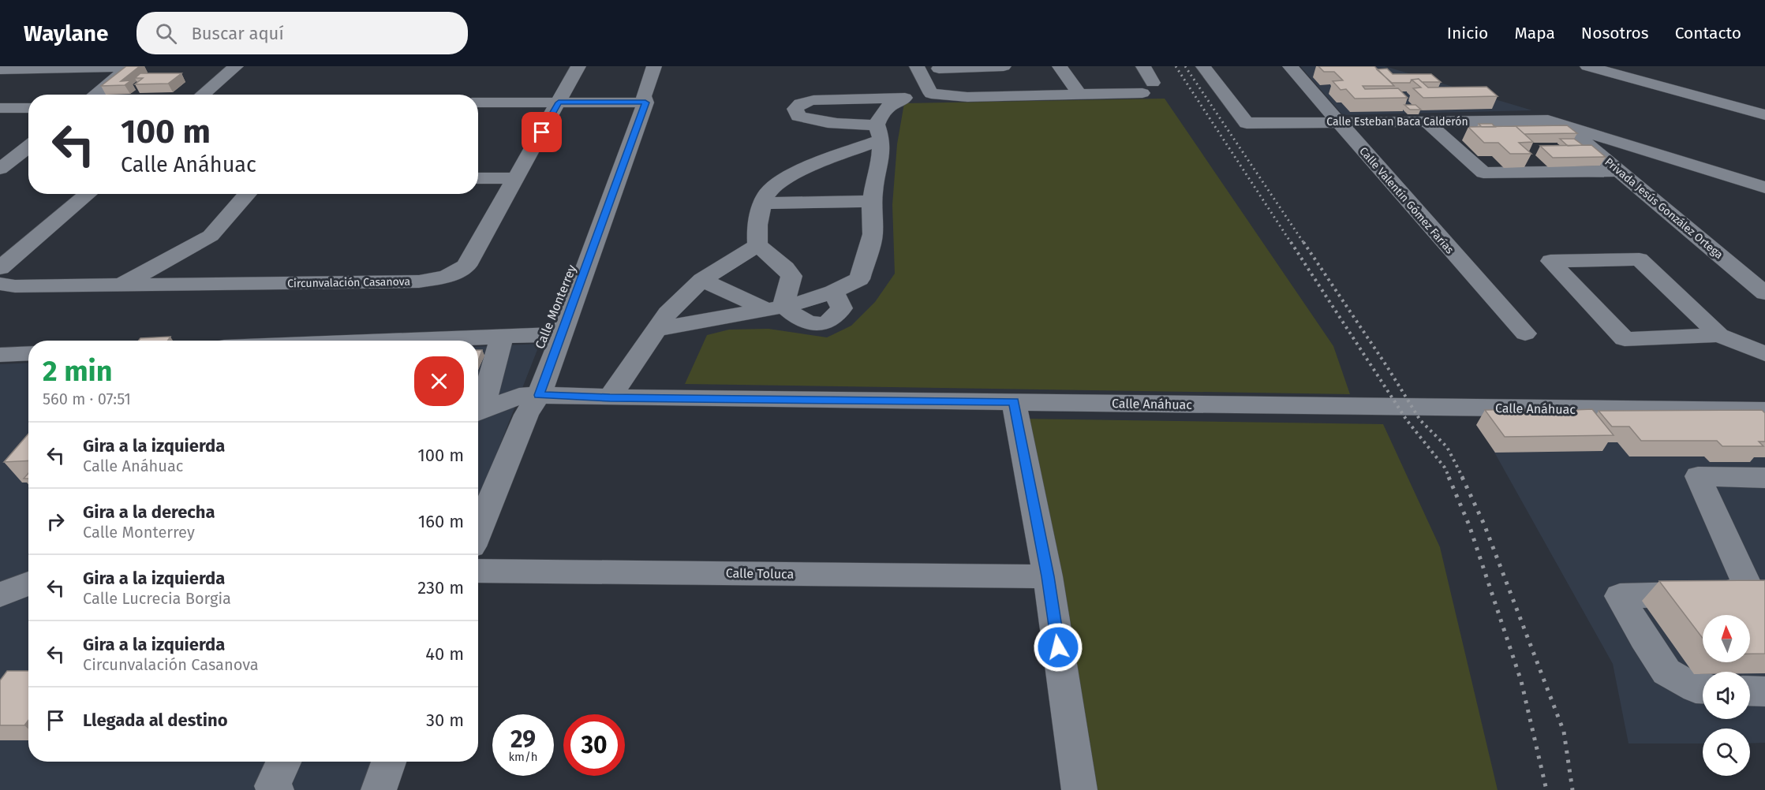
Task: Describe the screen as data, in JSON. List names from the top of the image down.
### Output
{
  "streets": {
    "street": [
      "Calle Esteban Baca Calderón",
      "Calle Valentín Gómez Farías",
      "Privada Jesús González Ortega",
      "Circunvalación Casanova",
      "Calle Monterrey",
      "Calle Anáhuac",
      "Calle Toluca"
    ]
  },
  "crossings": [
    ["Calle Esteban Baca Calderón", "Calle Valentín Gómez Farías"],
    ["Calle Esteban Baca Calderón", "Privada Jesús González Ortega"],
    ["Calle Monterrey", "Calle Anáhuac"]
  ],
  "north": "top",
  "page": {
    "header": "Waylane",
    "search": "Buscar aquí",
    "nav": [
      "Inicio",
      "Mapa",
      "Nosotros",
      "Contacto"
    ],
    "turn": ["100 m", "Calle Anáhuac"],
    "heading": ["2 min", "560 m · 07:51"],
    "list": [
      {
        "name": "Gira a la izquierda",
        "note": "Calle Anáhuac",
        "value": "100 m"
      },
      {
        "name": "Gira a la derecha",
        "note": "Calle Monterrey",
        "value": "160 m"
      },
      {
        "name": "Gira a la izquierda",
        "note": "Calle Lucrecia Borgia",
        "value": "230 m"
      },
      {
        "name": "Gira a la izquierda",
        "note": "Circunvalación Casanova",
        "value": "40 m"
      },
      {
        "name": "Llegada al destino",
        "value": "30 m"
      }
    ],
    "speed": "29 km/h",
    "limit": "30"
  }
}
